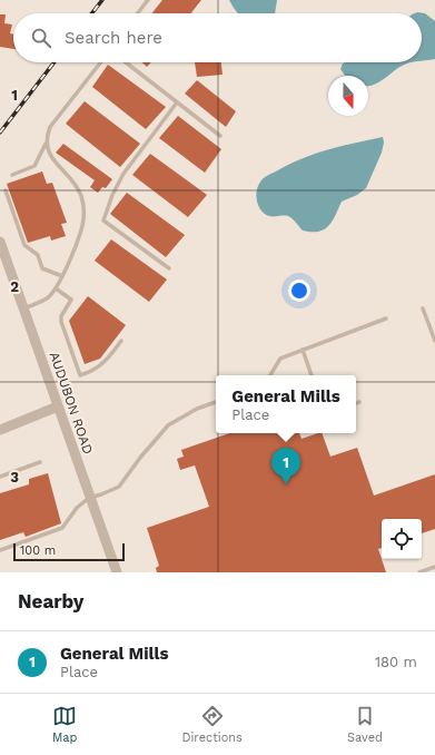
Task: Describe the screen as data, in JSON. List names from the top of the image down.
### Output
{
  "streets": {
    "street": ["AUDUBON ROAD"]
  },
  "scale_bar": "100 m",
  "north": "bottom",
  "page": {
    "search": "Search here",
    "popup": ["General Mills", "Place"],
    "pins": "1",
    "scale": "100 m",
    "heading": "Nearby",
    "list": [
      {
        "mark": "1",
        "name": "General Mills",
        "note": "Place",
        "value": "180 m"
      }
    ],
    "nav": ["Map", "Directions", "Saved"]
  },
  "grid": {
    "rows": ["1", "2", "3"]
  }
}
